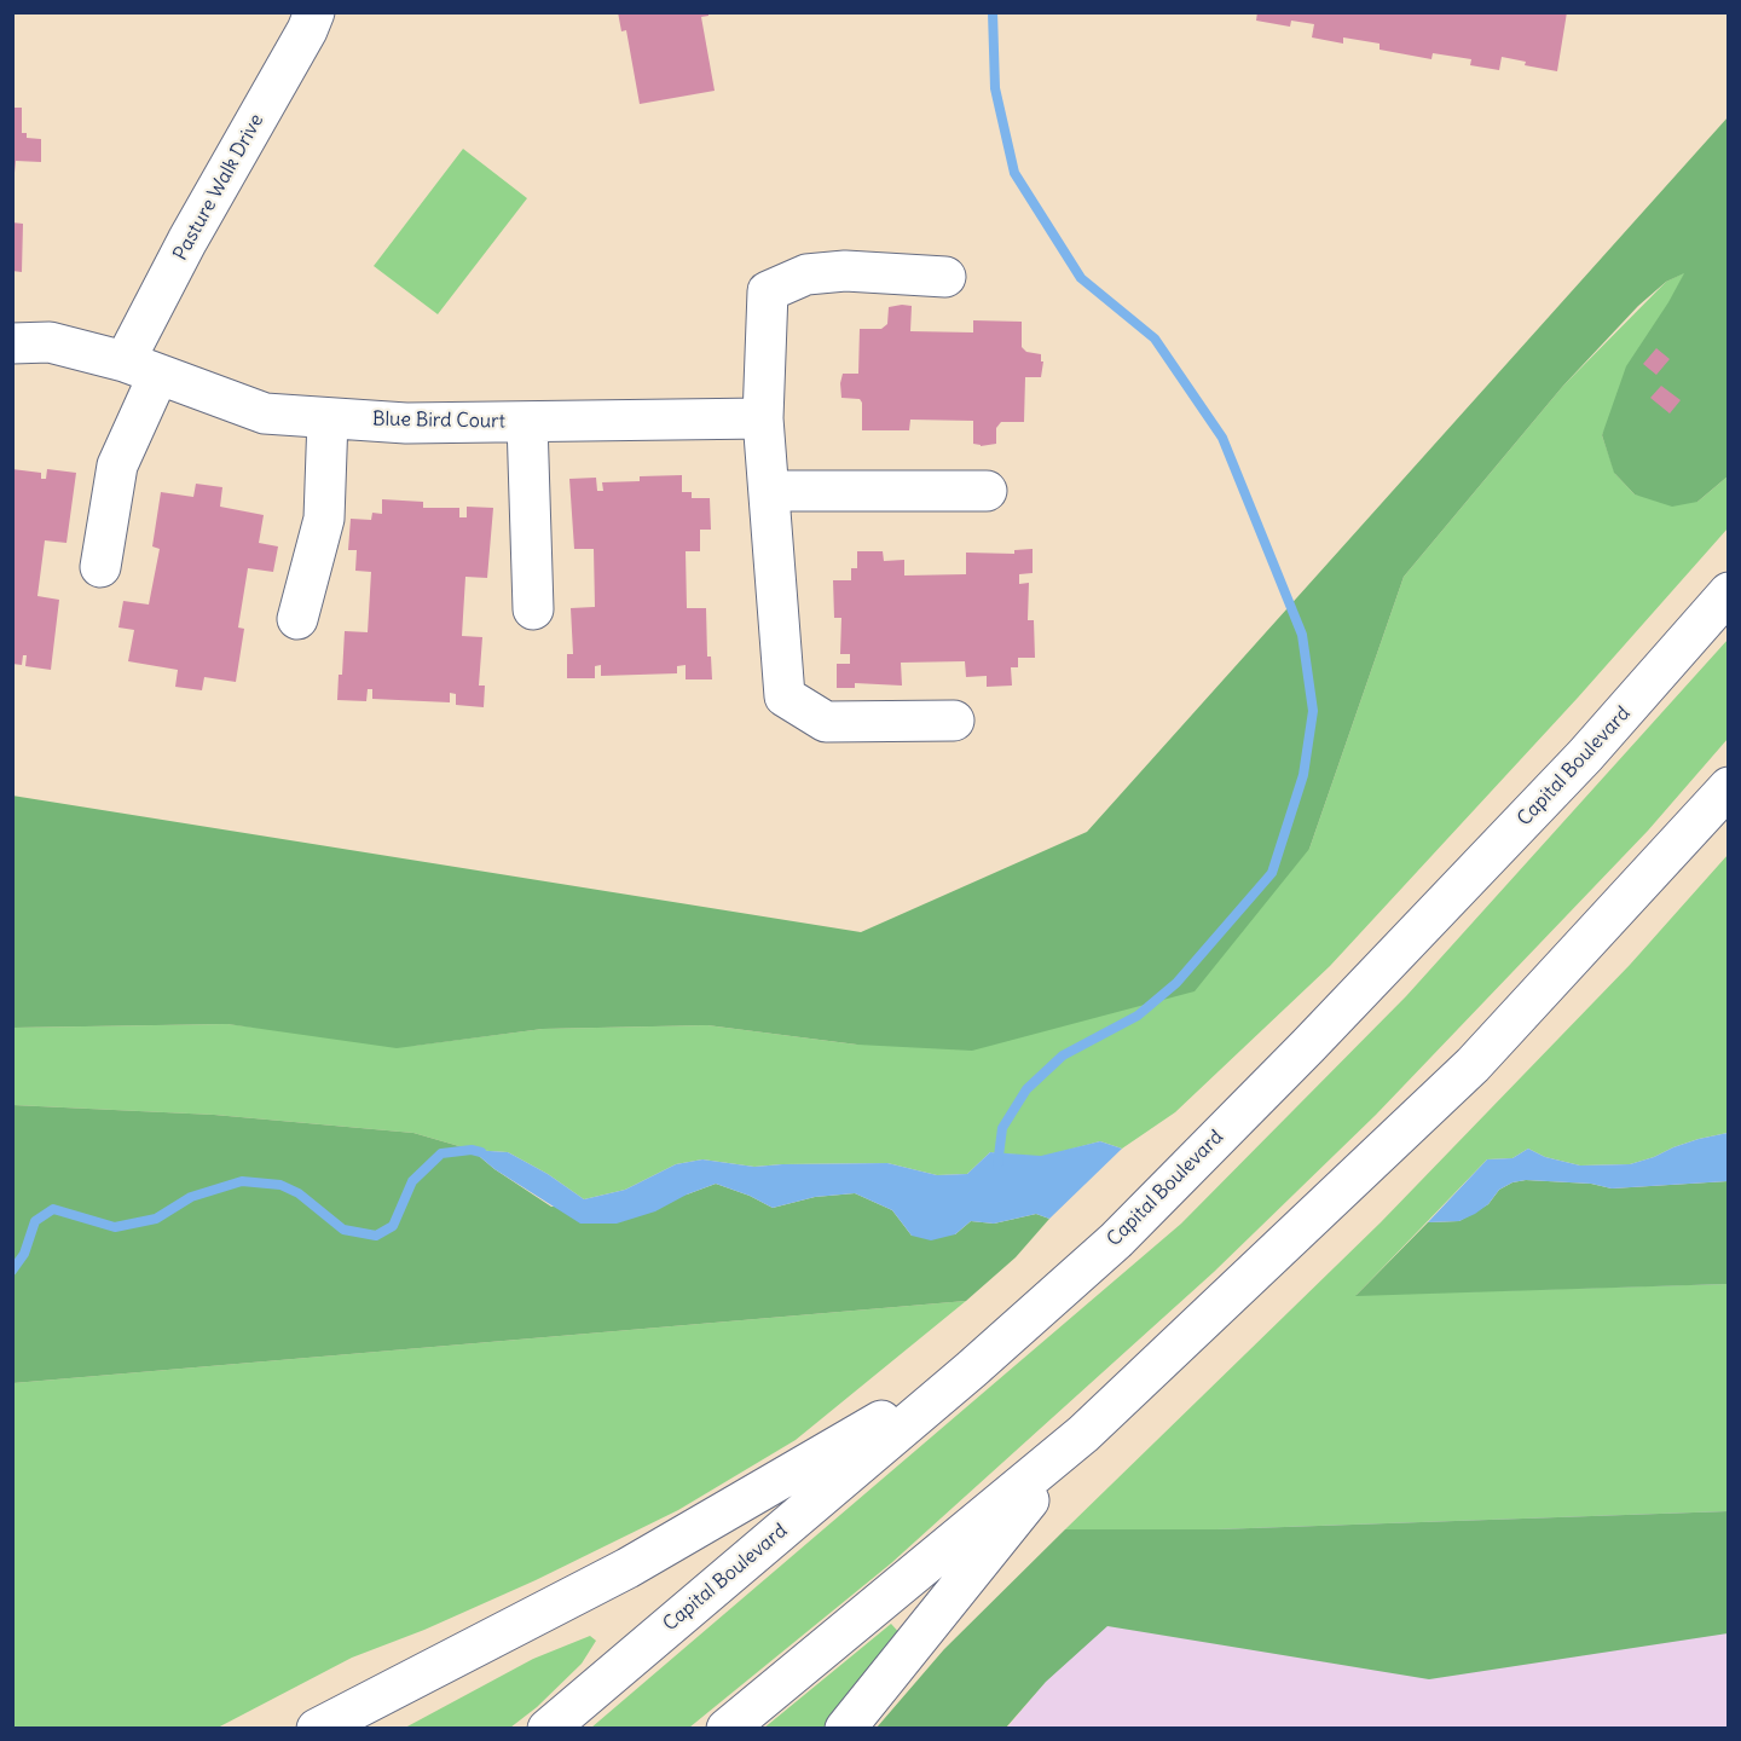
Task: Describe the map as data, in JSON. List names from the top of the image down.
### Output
{
  "streets": {
    "main road": ["Pasture Walk Drive", "Blue Bird Court", "Capital Boulevard"]
  },
  "crossings": [
    ["Pasture Walk Drive", "Blue Bird Court"]
  ]
}
